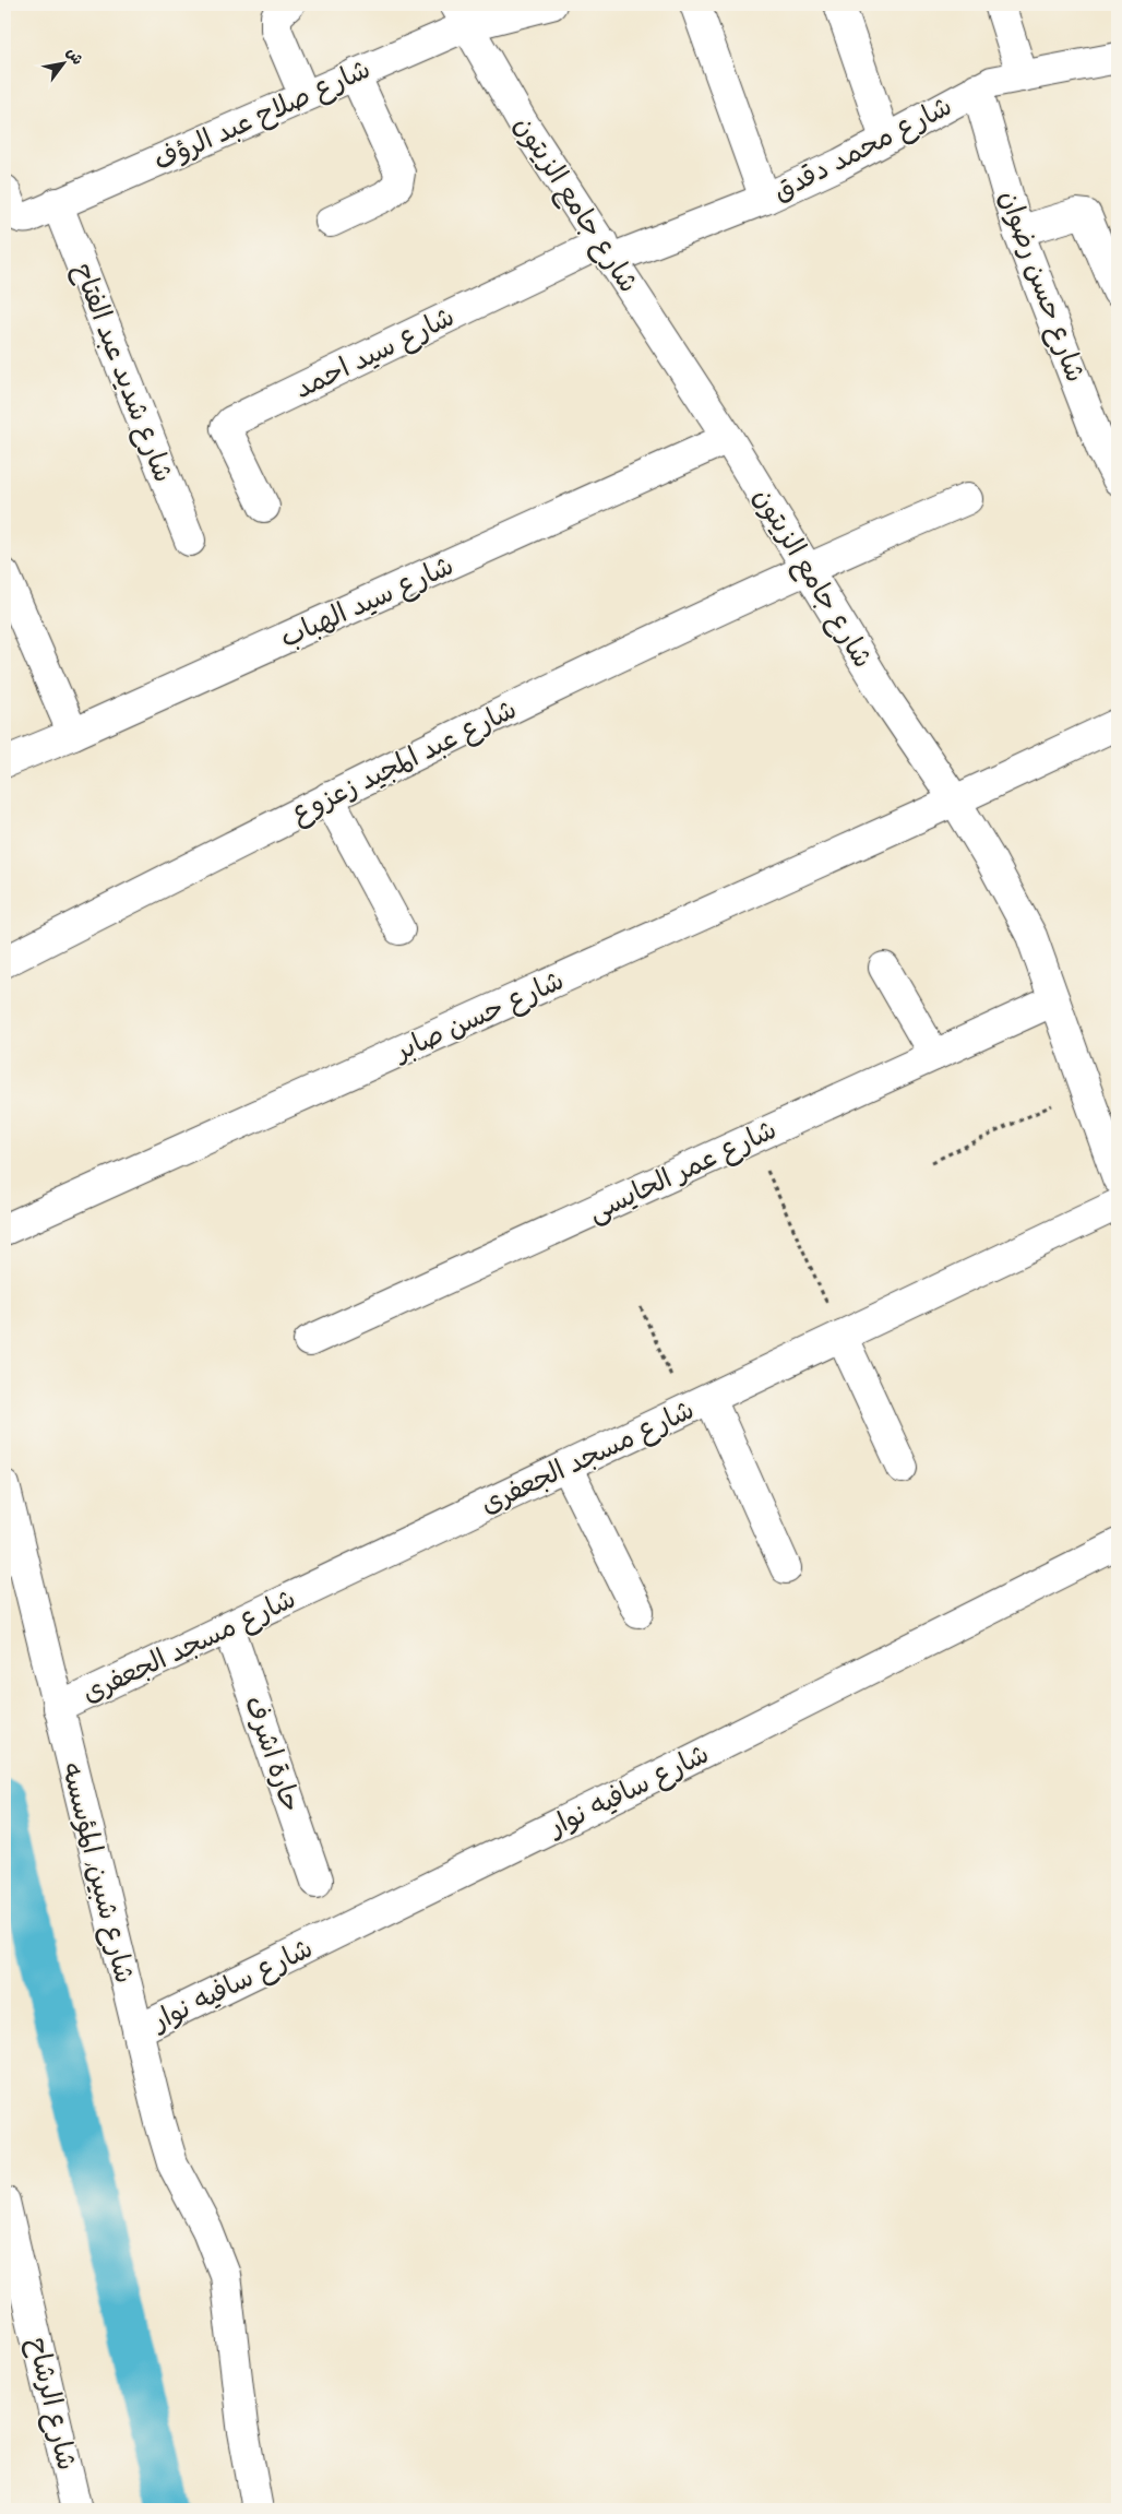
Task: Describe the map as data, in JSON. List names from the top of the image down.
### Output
{
  "streets": {
    "street": [
      "شارع صلاح عبد الرؤف",
      "شارع محمد دقدق",
      "شارع جامع الزيتون",
      "شارع حسن رضوان",
      "شارع سيد احمد",
      "شارع شديد عبد الفتاح",
      "شارع سيد الهباب",
      "شارع عبد المجيد زعزوع",
      "شارع حسن صابر",
      "شارع عمر الحايسى",
      "شارع مسجد الجعفرى",
      "حارة اشرف",
      "شارع سافيه نوار",
      "شارع شبين, المؤسسه",
      "شارع الرشاح"
    ]
  },
  "crossings": [
    ["شارع صلاح عبد الرؤف", "شارع جامع الزيتون"],
    ["شارع صلاح عبد الرؤف", "شارع شديد عبد الفتاح"],
    ["شارع محمد دقدق", "شارع جامع الزيتون"],
    ["شارع محمد دقدق", "شارع حسن رضوان"],
    ["شارع محمد دقدق", "شارع سيد احمد"],
    ["شارع جامع الزيتون", "شارع سيد احمد"],
    ["شارع جامع الزيتون", "شارع سيد الهباب"],
    ["شارع جامع الزيتون", "شارع عبد المجيد زعزوع"],
    ["شارع جامع الزيتون", "شارع حسن صابر"],
    ["شارع جامع الزيتون", "شارع عمر الحايسى"],
    ["شارع مسجد الجعفرى", "حارة اشرف"],
    ["شارع مسجد الجعفرى", "شارع شبين, المؤسسه"],
    ["شارع سافيه نوار", "شارع شبين, المؤسسه"]
  ],
  "north": "top right"
}
